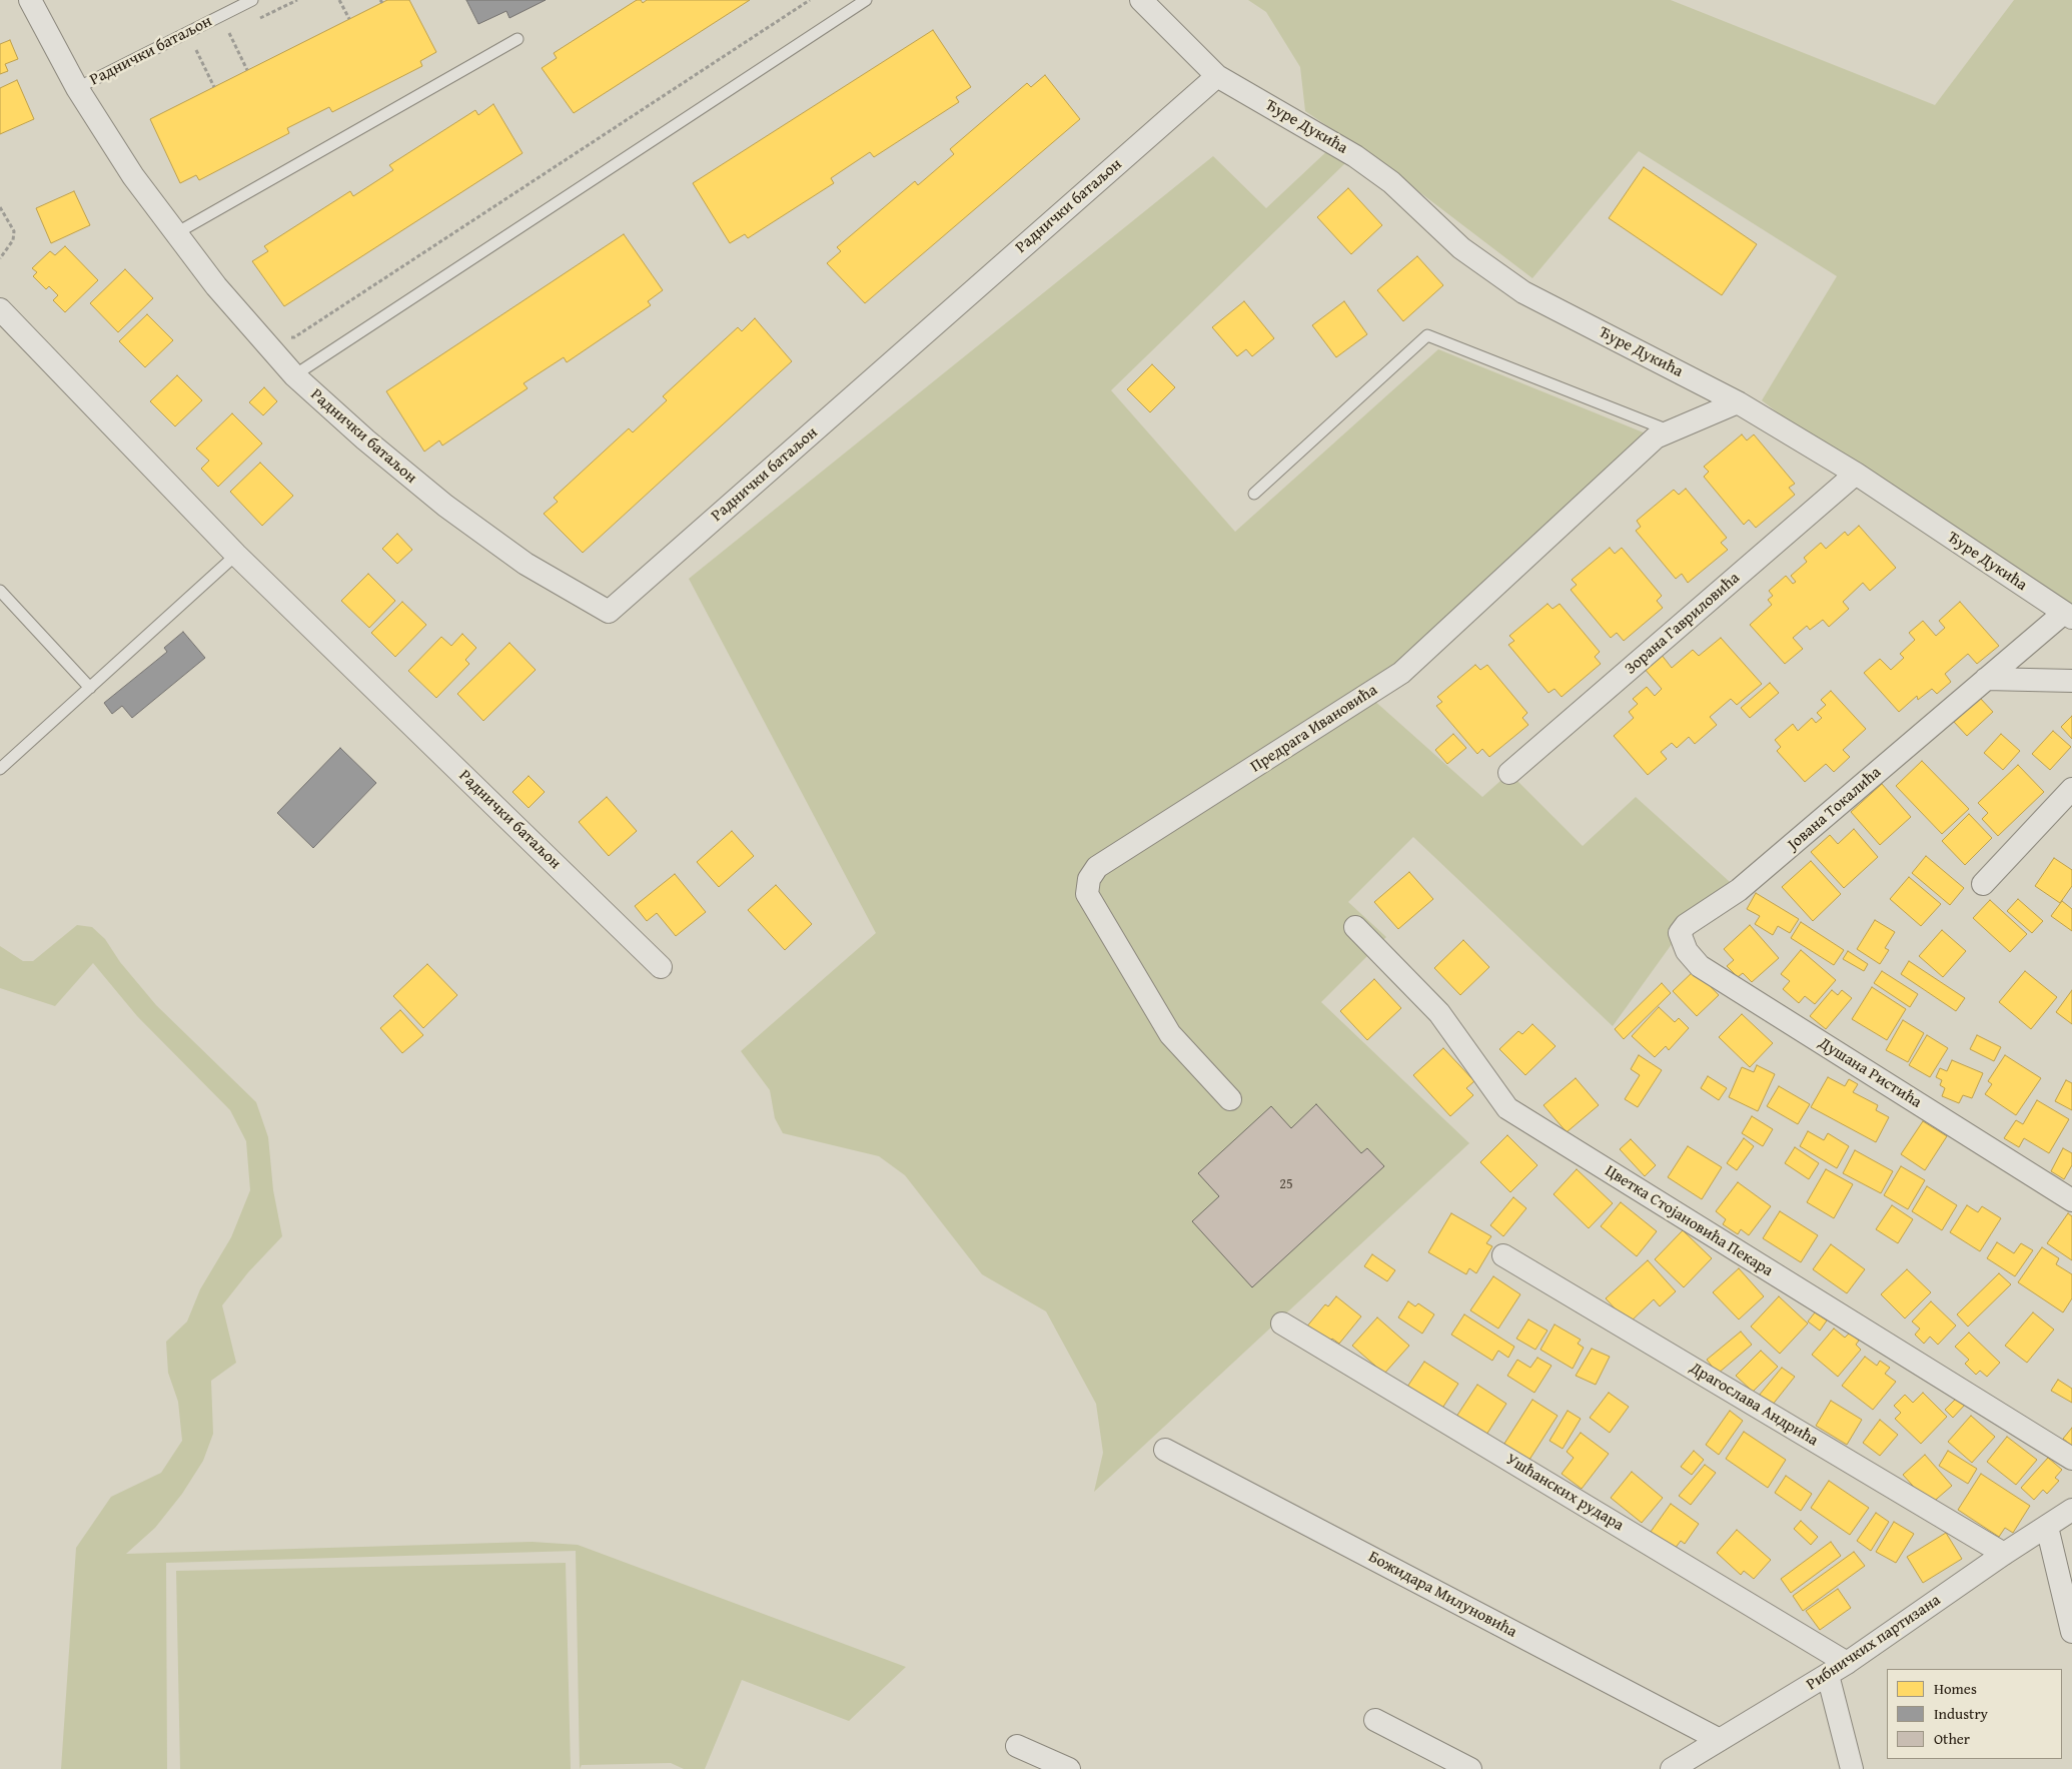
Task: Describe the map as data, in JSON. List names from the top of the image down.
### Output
{
  "streets": {
    "street": [
      "Раднички батаљон",
      "Ђуре Дукића",
      "Зорана Гавриловића",
      "Предрага Ивановића",
      "Јована Токалића",
      "Душана Ристића",
      "Цветка Стојановића Пекара",
      "Драгослава Андрића",
      "Ушћанских рудара",
      "Божидара Милуновића",
      "Рибничких партизана"
    ]
  },
  "crossings": [
    ["Раднички батаљон", "Ђуре Дукића"],
    ["Ђуре Дукића", "Зорана Гавриловића"],
    ["Ђуре Дукића", "Предрага Ивановића"],
    ["Ђуре Дукића", "Јована Токалића"],
    ["Јована Токалића", "Душана Ристића"],
    ["Драгослава Андрића", "Рибничких партизана"],
    ["Ушћанских рудара", "Рибничких партизана"],
    ["Божидара Милуновића", "Рибничких партизана"]
  ],
  "house_numbers": ["25"],
  "legend": ["Homes", "Industry", "Other"]
}
